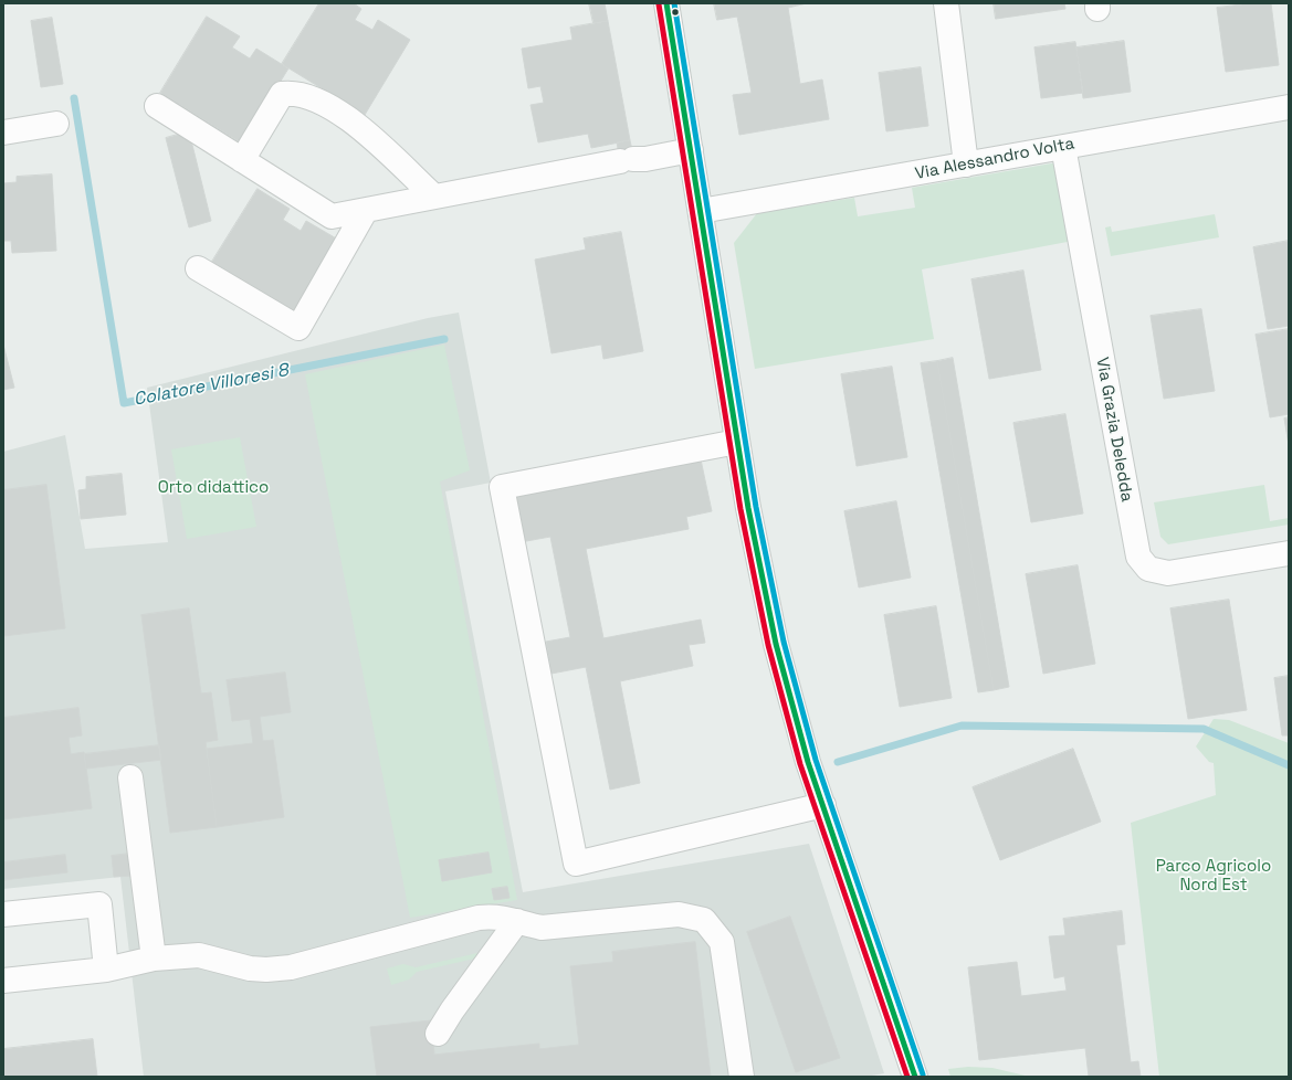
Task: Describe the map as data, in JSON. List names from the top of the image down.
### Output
{
  "streets": {
    "street": ["Via Alessandro Volta", "Via Grazia Deledda"]
  },
  "crossings": [
    ["Via Alessandro Volta", "Via Grazia Deledda"]
  ],
  "water": ["Colatore Villoresi 8"],
  "parks": ["Orto didattico", "Parco Agricolo Nord Est"]
}
